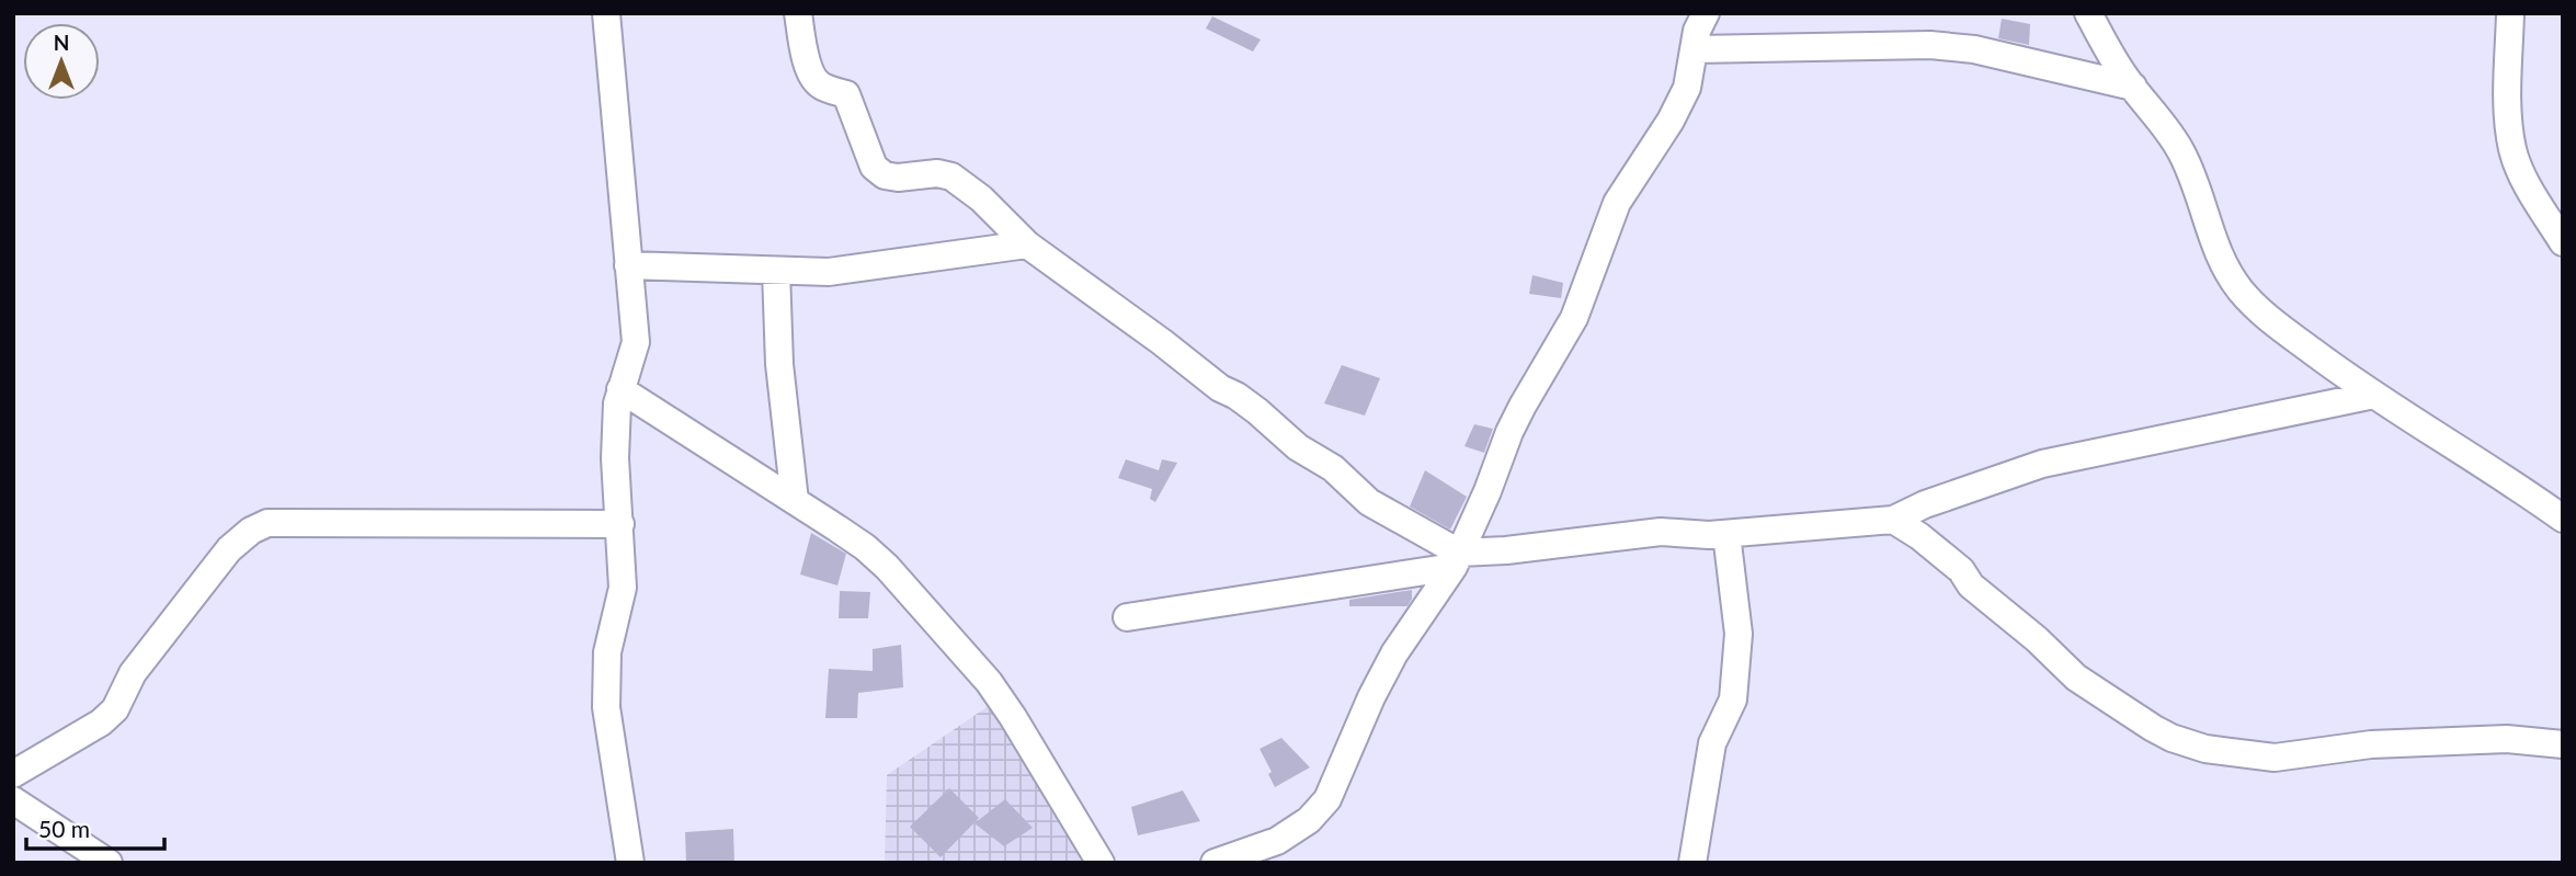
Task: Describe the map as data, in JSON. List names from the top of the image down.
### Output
{
  "scale_bar": "50 m",
  "north": "top"
}
